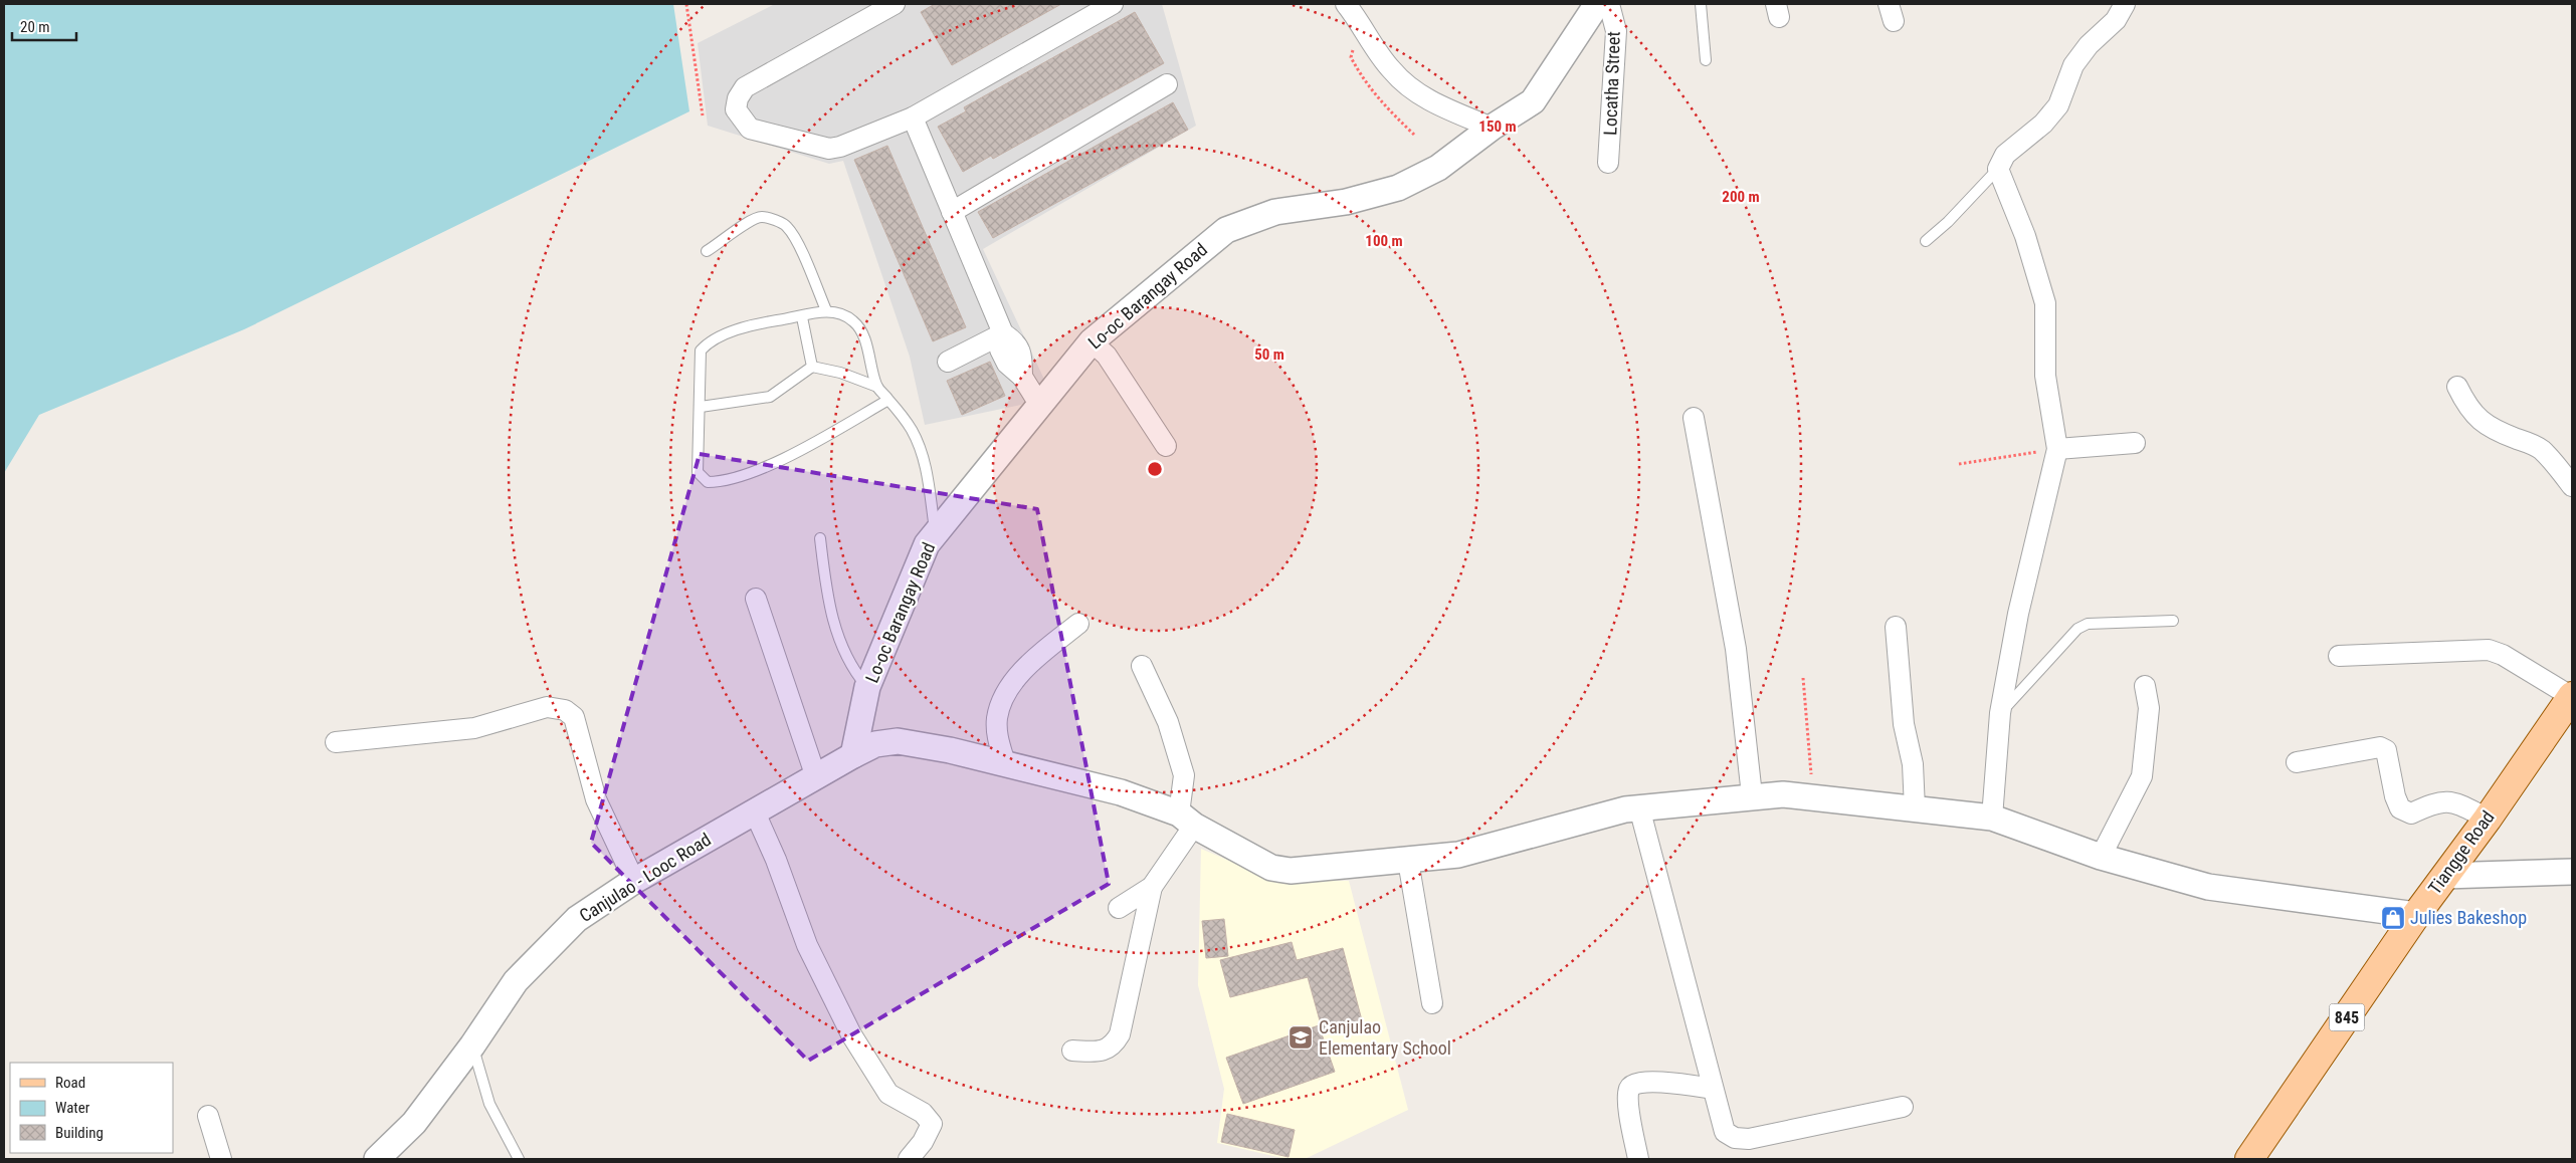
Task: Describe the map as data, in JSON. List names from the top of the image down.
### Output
{
  "streets": {
    "main road": ["Tiangge Road", "845"],
    "street": ["Locatha Street", "Lo-oc Barangay Road", "Canjulao - Looc Road"]
  },
  "crossings": [
    ["Lo-oc Barangay Road", "Canjulao - Looc Road"],
    ["Tiangge Road", "Canjulao - Looc Road"]
  ],
  "places": {
    "shop": ["Julies Bakeshop"],
    "school or university": ["Canjulao Elementary School"]
  },
  "legend": ["Road", "Water", "Building"],
  "scale_bar": "20 m",
  "rings": [
    "150 m",
    "200 m",
    "100 m",
    "50 m"
  ]
}
